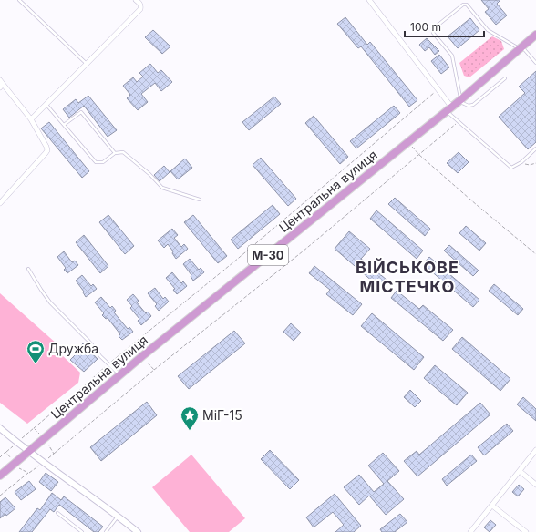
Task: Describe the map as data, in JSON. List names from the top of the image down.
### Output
{
  "streets": {
    "highway": ["Центральна вулиця", "М-30"]
  },
  "districts": ["ВІЙСЬКОВЕ МІСТЕЧКО"],
  "places": {
    "sports": ["Дружба"],
    "place": ["МіГ-15"]
  },
  "scale_bar": "100 m"
}
